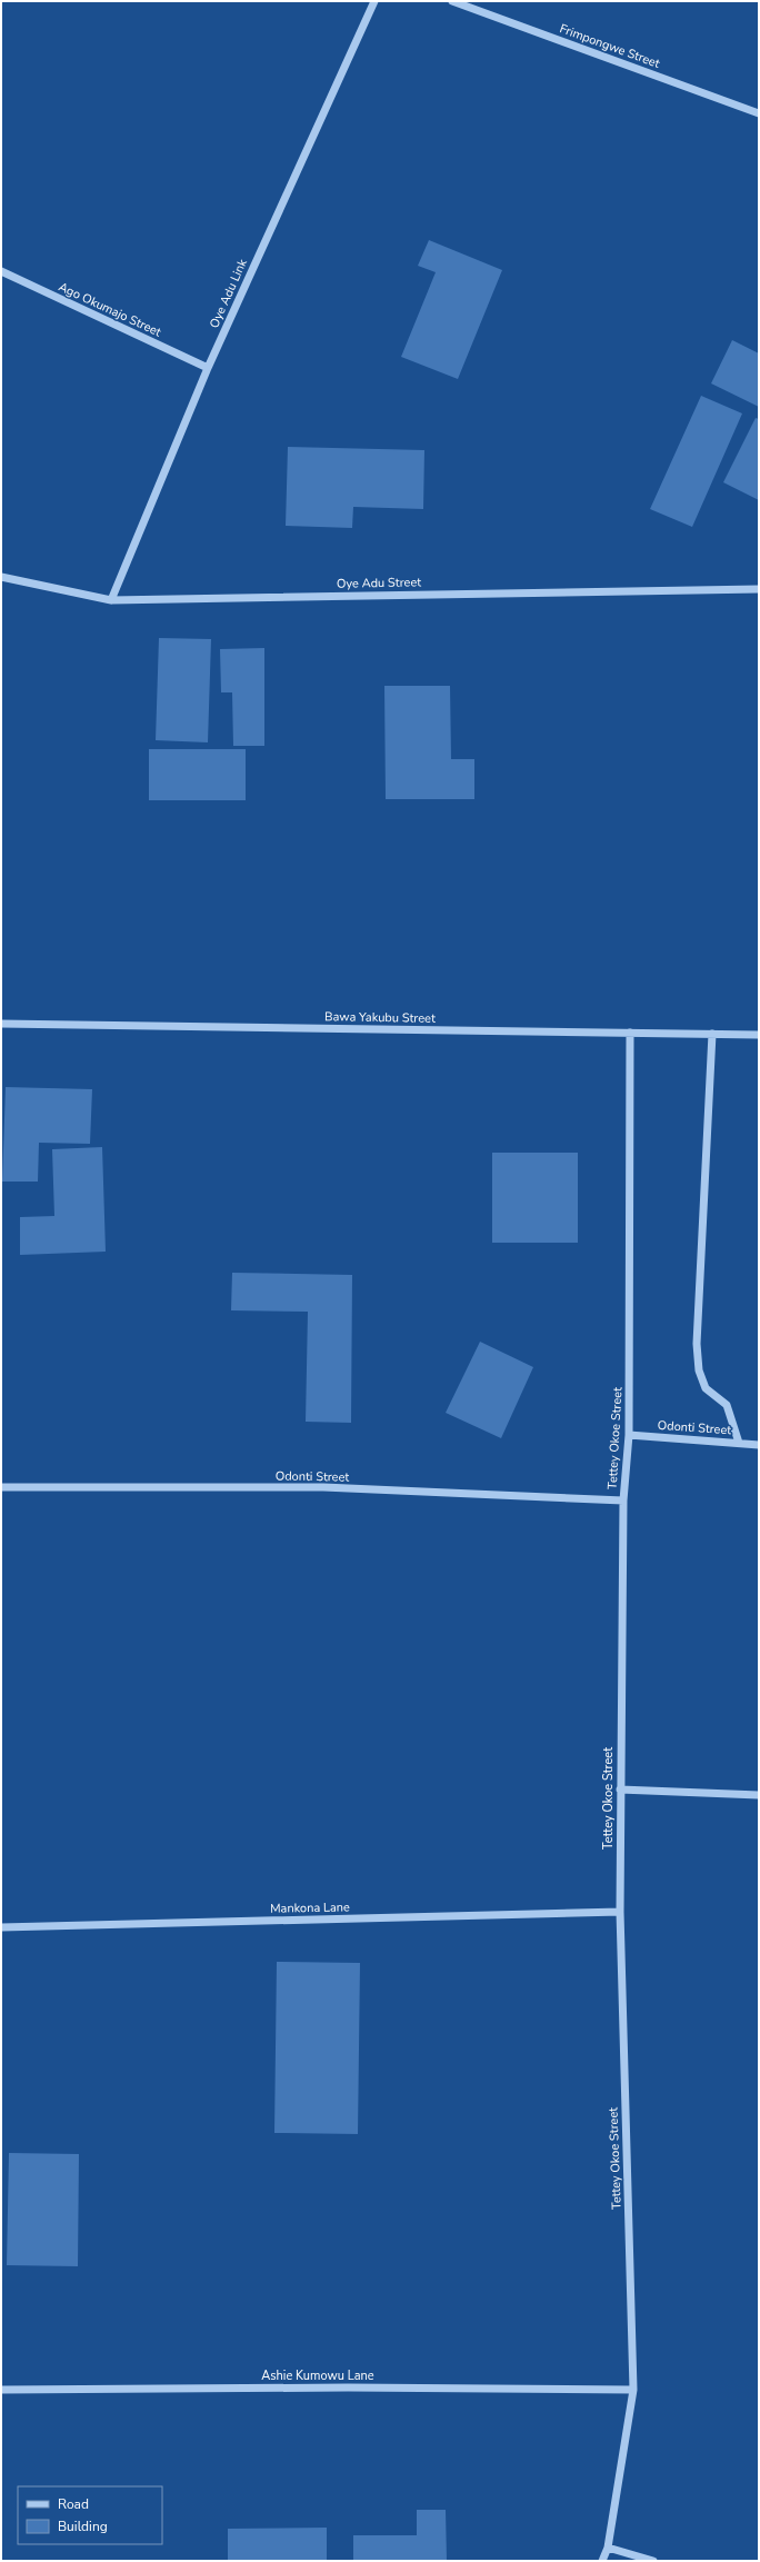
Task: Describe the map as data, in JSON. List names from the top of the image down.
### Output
{
  "streets": {
    "street": [
      "Frimpongwe Street",
      "Oye Adu Link",
      "Ago Okumajo Street",
      "Oye Adu Street",
      "Bawa Yakubu Street",
      "Odonti Street",
      "Tettey Okoe Street",
      "Mankona Lane",
      "Ashie Kumowu Lane"
    ]
  },
  "crossings": [
    ["Oye Adu Link", "Ago Okumajo Street"],
    ["Oye Adu Link", "Oye Adu Street"],
    ["Bawa Yakubu Street", "Tettey Okoe Street"],
    ["Odonti Street", "Tettey Okoe Street"],
    ["Tettey Okoe Street", "Mankona Lane"],
    ["Tettey Okoe Street", "Ashie Kumowu Lane"]
  ],
  "legend": ["Road", "Building"]
}
